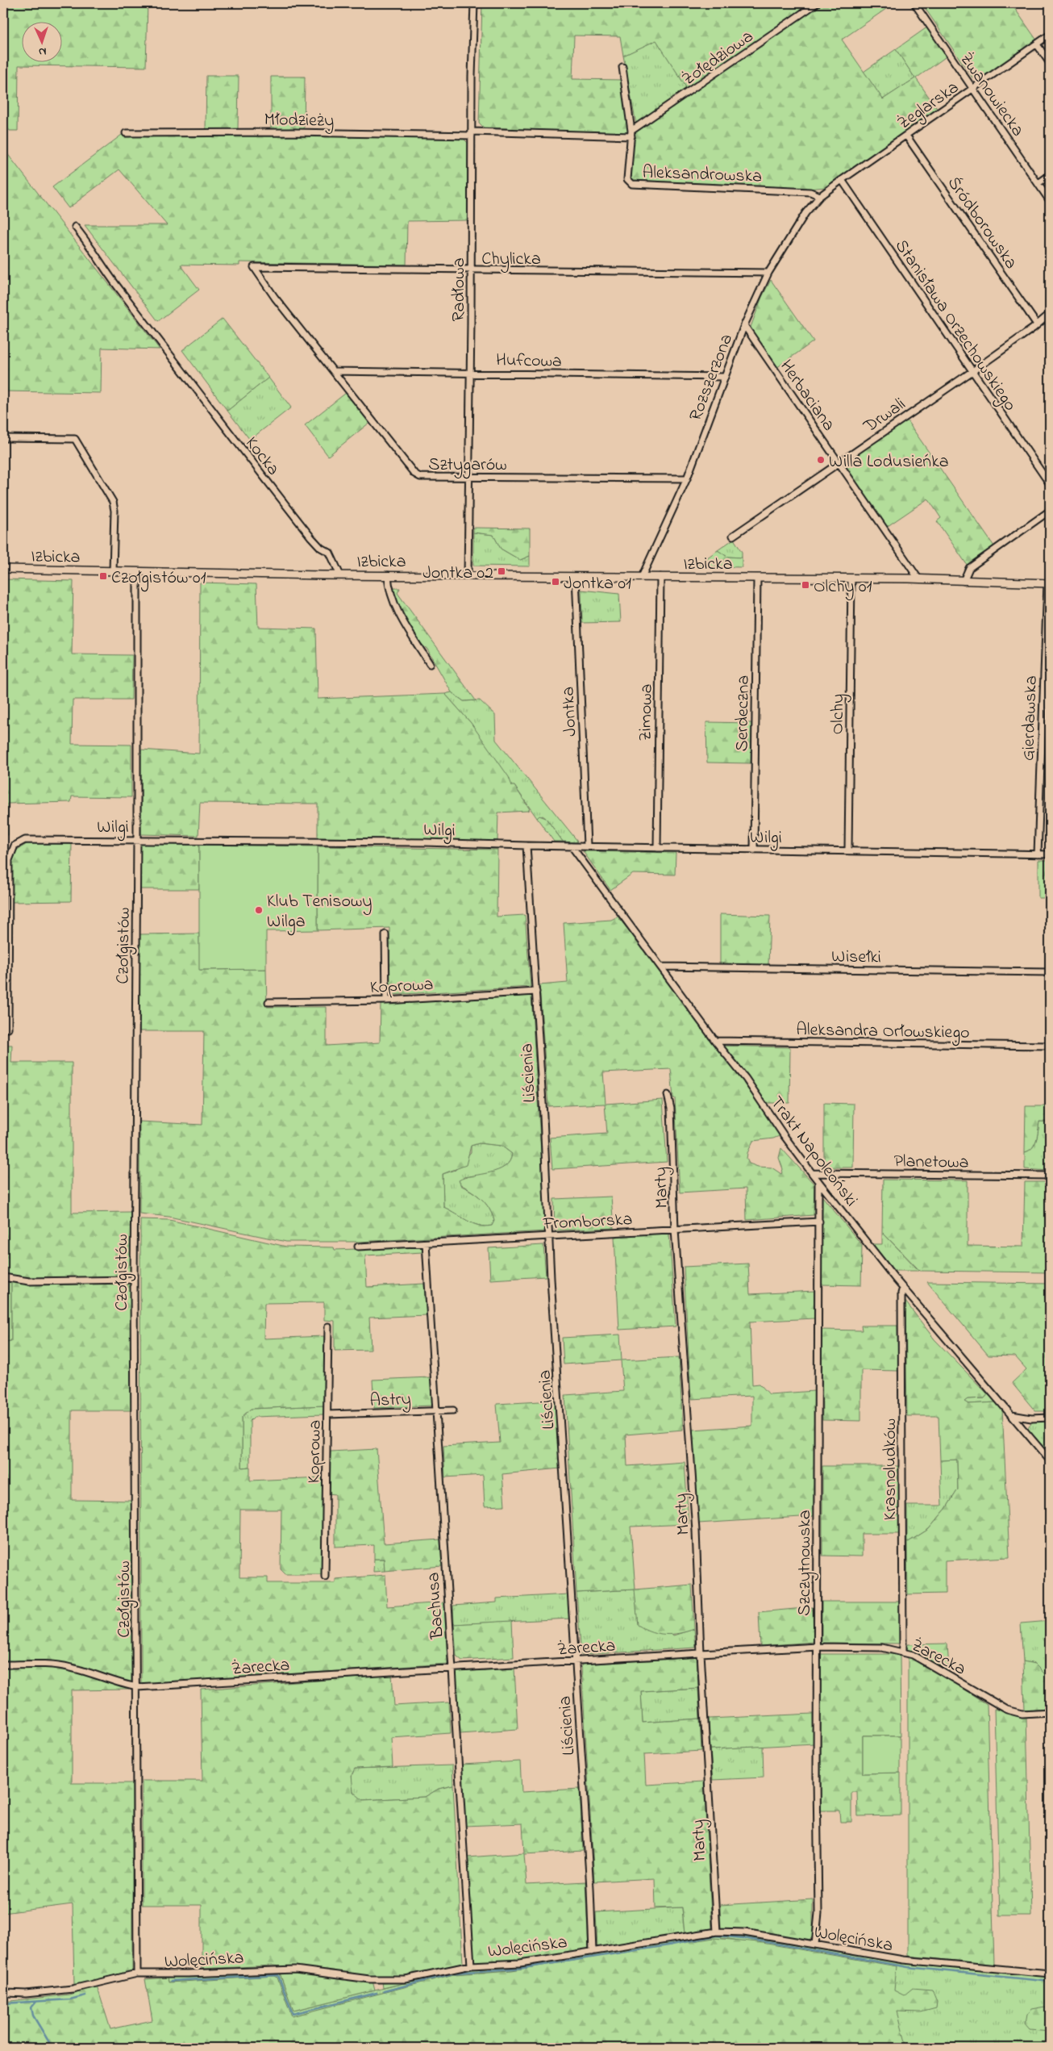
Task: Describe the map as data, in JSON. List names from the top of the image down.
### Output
{
  "streets": {
    "street": [
      "Żołędziowa",
      "Żwanowiecka",
      "Żeglarska",
      "Młodzieży",
      "Aleksandrowska",
      "Śródborowska",
      "Chylicka",
      "Radłowa",
      "Stanisława Orzechowskiego",
      "Hufcowa",
      "Rozszerzona",
      "Herbaciana",
      "Drwali",
      "Kocka",
      "Sztygarów",
      "Izbicka",
      "Jontka",
      "Zimowa",
      "Serdeczna",
      "Olchy",
      "Gierdawska",
      "Wilgi",
      "Czołgistów",
      "Wisełki",
      "Koprowa",
      "Aleksandra Orłowskiego",
      "Liścienia",
      "Trakt Napoleoński",
      "Planetowa",
      "Marty",
      "Fromborska",
      "Astry",
      "Krasnoludków",
      "Szczytnowska",
      "Bachusa",
      "Żarecka",
      "Wolęcińska"
    ]
  },
  "crossings": [
    ["Żołędziowa", "Młodzieży"],
    ["Żołędziowa", "Aleksandrowska"],
    ["Żwanowiecka", "Żeglarska"],
    ["Żeglarska", "Aleksandrowska"],
    ["Żeglarska", "Śródborowska"],
    ["Żeglarska", "Stanisława Orzechowskiego"],
    ["Żeglarska", "Rozszerzona"],
    ["Młodzieży", "Aleksandrowska"],
    ["Młodzieży", "Radłowa"],
    ["Aleksandrowska", "Rozszerzona"],
    ["Śródborowska", "Drwali"],
    ["Chylicka", "Radłowa"],
    ["Chylicka", "Rozszerzona"],
    ["Chylicka", "Sztygarów"],
    ["Radłowa", "Hufcowa"],
    ["Radłowa", "Sztygarów"],
    ["Radłowa", "Izbicka"],
    ["Stanisława Orzechowskiego", "Drwali"],
    ["Hufcowa", "Rozszerzona"],
    ["Hufcowa", "Sztygarów"],
    ["Rozszerzona", "Herbaciana"],
    ["Rozszerzona", "Sztygarów"],
    ["Rozszerzona", "Izbicka"],
    ["Herbaciana", "Drwali"],
    ["Herbaciana", "Izbicka"],
    ["Kocka", "Izbicka"],
    ["Izbicka", "Jontka"],
    ["Izbicka", "Zimowa"],
    ["Izbicka", "Serdeczna"],
    ["Izbicka", "Olchy"],
    ["Izbicka", "Gierdawska"],
    ["Izbicka", "Czołgistów"],
    ["Jontka", "Wilgi"],
    ["Zimowa", "Wilgi"],
    ["Serdeczna", "Wilgi"],
    ["Olchy", "Wilgi"],
    ["Gierdawska", "Wilgi"],
    ["Wilgi", "Czołgistów"],
    ["Wilgi", "Liścienia"],
    ["Wilgi", "Trakt Napoleoński"],
    ["Czołgistów", "Żarecka"],
    ["Czołgistów", "Wolęcińska"],
    ["Wisełki", "Trakt Napoleoński"],
    ["Koprowa", "Liścienia"],
    ["Koprowa", "Astry"],
    ["Aleksandra Orłowskiego", "Trakt Napoleoński"],
    ["Liścienia", "Fromborska"],
    ["Liścienia", "Żarecka"],
    ["Liścienia", "Wolęcińska"],
    ["Trakt Napoleoński", "Planetowa"],
    ["Trakt Napoleoński", "Krasnoludków"],
    ["Trakt Napoleoński", "Szczytnowska"],
    ["Marty", "Fromborska"],
    ["Marty", "Żarecka"],
    ["Marty", "Wolęcińska"],
    ["Fromborska", "Szczytnowska"],
    ["Fromborska", "Bachusa"],
    ["Astry", "Bachusa"],
    ["Krasnoludków", "Żarecka"],
    ["Szczytnowska", "Żarecka"],
    ["Szczytnowska", "Wolęcińska"],
    ["Bachusa", "Żarecka"],
    ["Bachusa", "Wolęcińska"]
  ],
  "places": {
    "other": ["Willa Lodusieńka", "Klub Tenisowy Wilga"],
    "transit": [
      "Jontka 02",
      "Czołgistów 01",
      "Jontka 01",
      "Olchy 01"
    ]
  },
  "north": "bottom"
}
